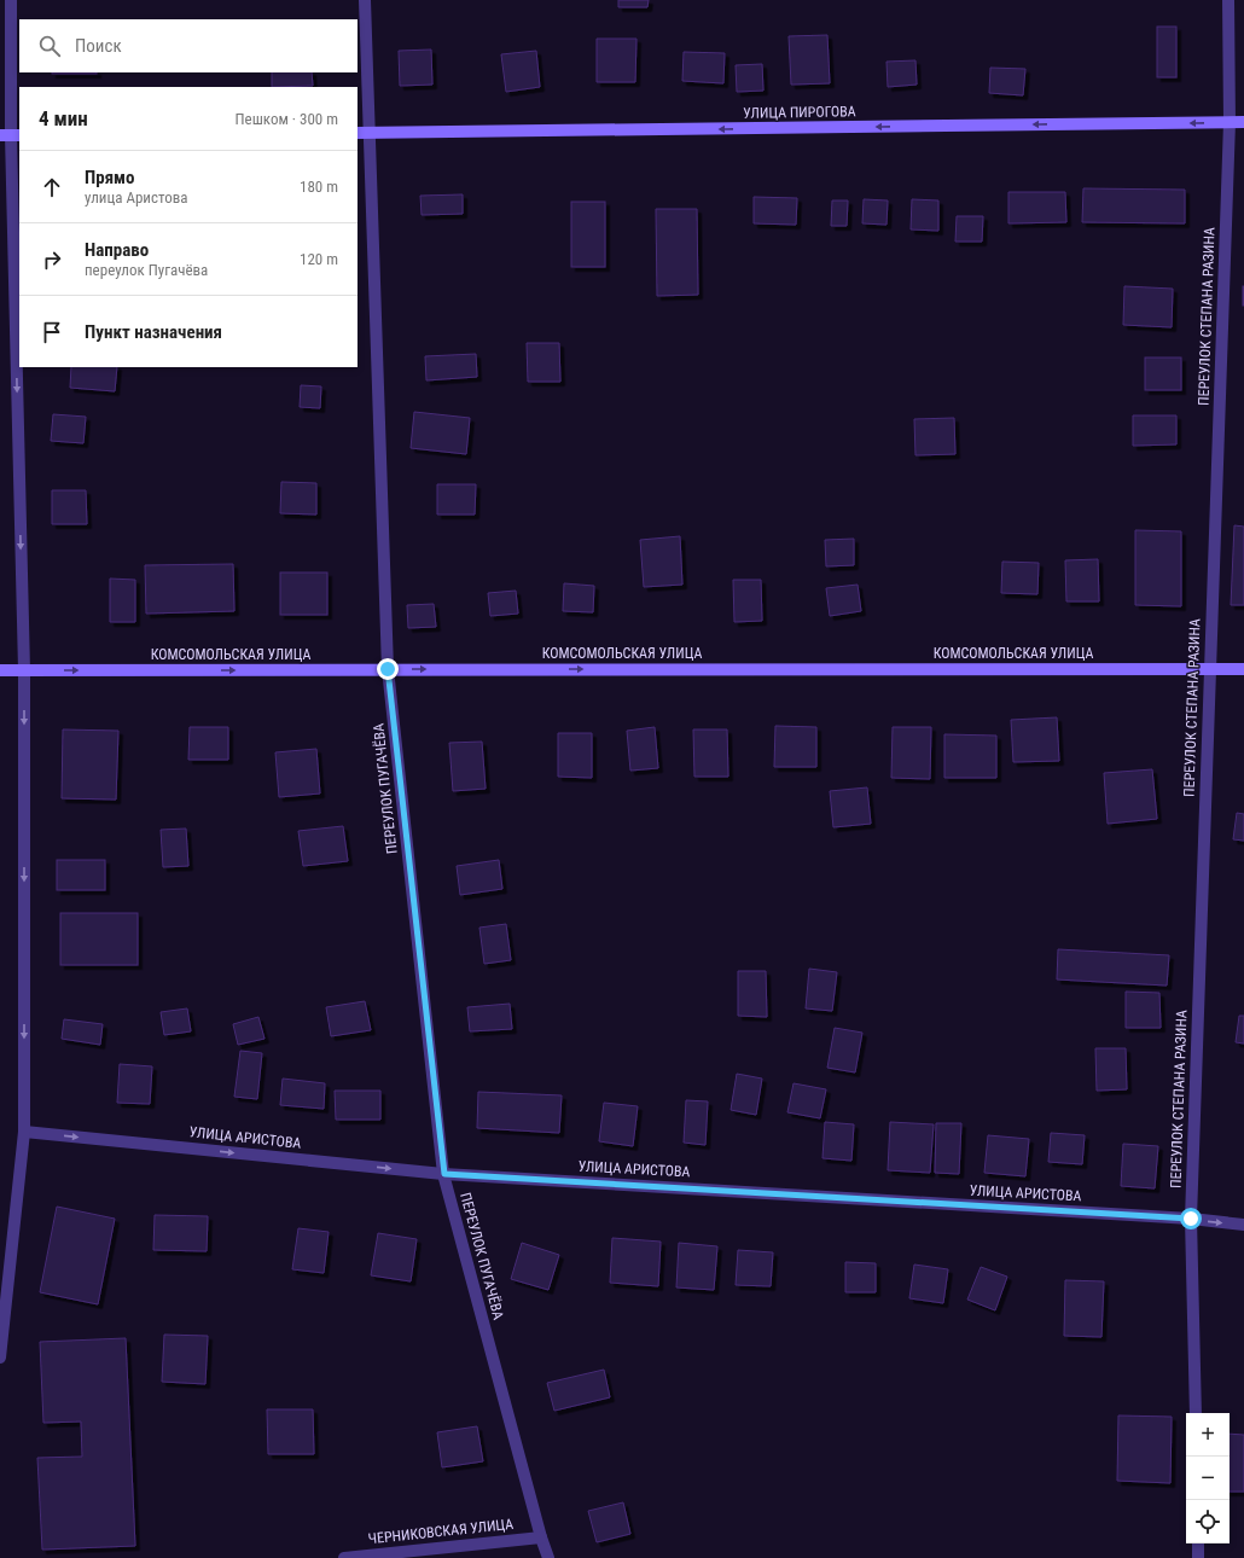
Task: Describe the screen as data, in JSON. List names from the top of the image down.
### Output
{
  "streets": {
    "main road": ["УЛИЦА ПИРОГОВА", "КОМСОМОЛЬСКАЯ УЛИЦА"],
    "street": [
      "ПЕРЕУЛОК СТЕПАНА РАЗИНА",
      "ПЕРЕУЛОК ПУГАЧЁВА",
      "УЛИЦА АРИСТОВА",
      "ЧЕРНИКОВСКАЯ УЛИЦА"
    ]
  },
  "crossings": [
    ["УЛИЦА ПИРОГОВА", "ПЕРЕУЛОК СТЕПАНА РАЗИНА"],
    ["УЛИЦА ПИРОГОВА", "ПЕРЕУЛОК ПУГАЧЁВА"],
    ["ПЕРЕУЛОК СТЕПАНА РАЗИНА", "КОМСОМОЛЬСКАЯ УЛИЦА"],
    ["ПЕРЕУЛОК СТЕПАНА РАЗИНА", "УЛИЦА АРИСТОВА"],
    ["КОМСОМОЛЬСКАЯ УЛИЦА", "ПЕРЕУЛОК ПУГАЧЁВА"],
    ["ПЕРЕУЛОК ПУГАЧЁВА", "УЛИЦА АРИСТОВА"],
    ["ПЕРЕУЛОК ПУГАЧЁВА", "ЧЕРНИКОВСКАЯ УЛИЦА"]
  ],
  "one_way": ["УЛИЦА ПИРОГОВА", "КОМСОМОЛЬСКАЯ УЛИЦА", "УЛИЦА АРИСТОВА"],
  "page": {
    "search": "Поиск",
    "heading": ["4 мин", "Пешком · 300 m"],
    "list": [
      ["Прямо", "улица Аристова", "180 m"],
      ["Направо", "переулок Пугачёва", "120 m"],
      "Пункт назначения"
    ],
    "map_buttons": ["+", "−"]
  }
}
